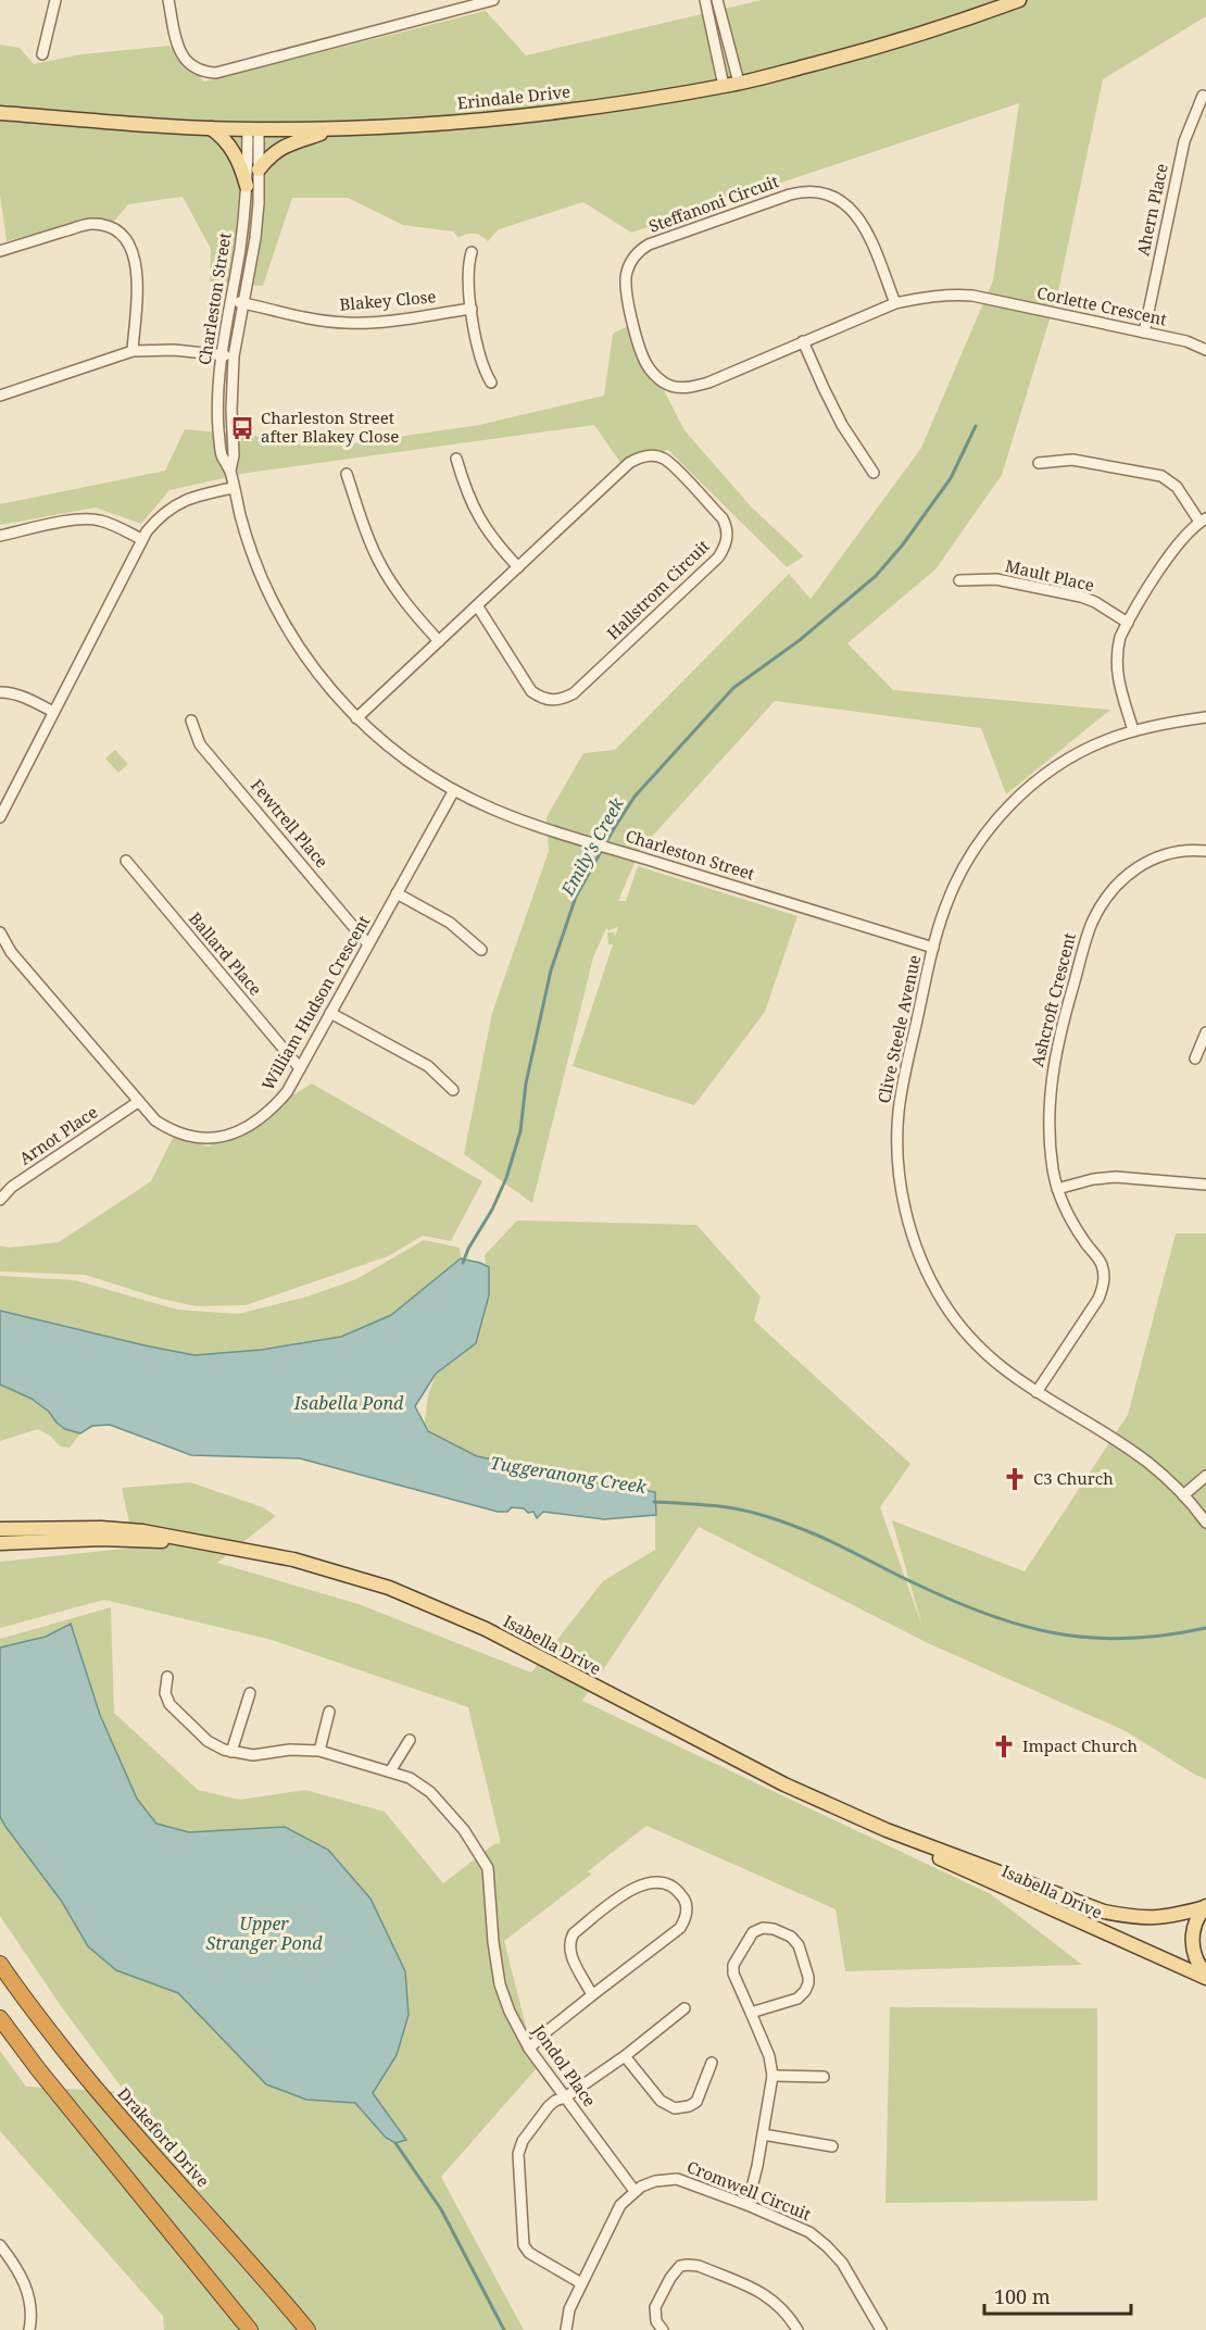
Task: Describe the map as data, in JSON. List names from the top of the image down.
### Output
{
  "streets": {
    "highway": ["Drakeford Drive"],
    "main road": ["Erindale Drive", "Isabella Drive"],
    "street": [
      "Steffanoni Circuit",
      "Ahern Place",
      "Charleston Street",
      "Blakey Close",
      "Corlette Crescent",
      "Mault Place",
      "Hallstrom Circuit",
      "Fewtrell Place",
      "Ballard Place",
      "Ashcroft Crescent",
      "William Hudson Crescent",
      "Clive Steele Avenue",
      "Arnot Place",
      "Jondol Place",
      "Cromwell Circuit"
    ]
  },
  "crossings": [
    ["Erindale Drive", "Charleston Street"],
    ["Steffanoni Circuit", "Corlette Crescent"],
    ["Ahern Place", "Corlette Crescent"],
    ["Charleston Street", "Blakey Close"],
    ["Charleston Street", "Hallstrom Circuit"],
    ["Charleston Street", "William Hudson Crescent"],
    ["Charleston Street", "Clive Steele Avenue"],
    ["Fewtrell Place", "William Hudson Crescent"],
    ["Ballard Place", "William Hudson Crescent"],
    ["Ashcroft Crescent", "Clive Steele Avenue"],
    ["William Hudson Crescent", "Arnot Place"],
    ["Jondol Place", "Cromwell Circuit"]
  ],
  "water": [
    "Emily's Creek",
    "Isabella Pond",
    "Tuggeranong Creek",
    "Upper Stranger Pond"
  ],
  "places": {
    "bus stop": ["Charleston Street after Blakey Close"],
    "church": ["C3 Church", "Impact Church"]
  },
  "scale_bar": "100 m"
}
